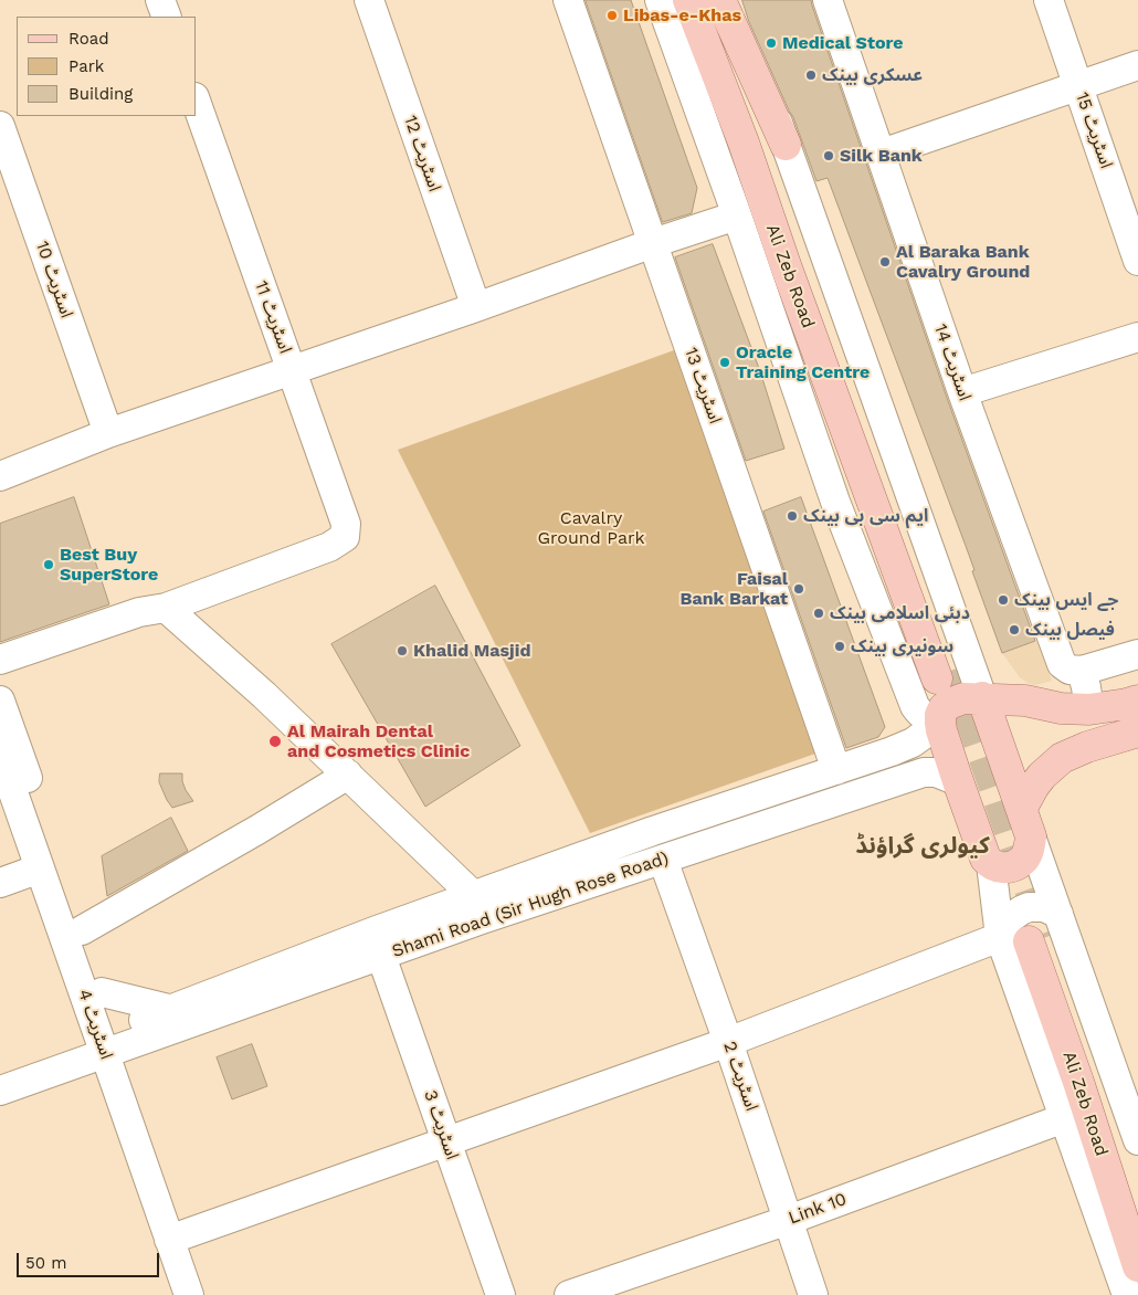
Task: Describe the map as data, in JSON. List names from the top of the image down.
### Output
{
  "streets": {
    "main road": ["Ali Zeb Road"],
    "street": [
      "اسٹریٹ 15",
      "اسٹریٹ 12",
      "اسٹریٹ 10",
      "اسٹریٹ 11",
      "اسٹریٹ 14",
      "اسٹریٹ 13",
      "Shami Road (Sir Hugh Rose Road)",
      "اسٹریٹ 4",
      "اسٹریٹ 2",
      "اسٹریٹ 3",
      "Link 10"
    ]
  },
  "crossings": [
    ["اسٹریٹ 13", "Shami Road (Sir Hugh Rose Road)"],
    ["Shami Road (Sir Hugh Rose Road)", "اسٹریٹ 4"],
    ["Shami Road (Sir Hugh Rose Road)", "اسٹریٹ 2"],
    ["Shami Road (Sir Hugh Rose Road)", "اسٹریٹ 3"],
    ["اسٹریٹ 2", "Link 10"]
  ],
  "districts": ["کیولری گراؤنڈ"],
  "parks": ["Cavalry Ground Park"],
  "places": [
    "Libas-e-Khas",
    "Medical Store",
    "عسکری بینک",
    "Silk Bank",
    "Al Baraka Bank Cavalry Ground",
    "Oracle Training Centre",
    "ایم سی بی بینک",
    "Best Buy SuperStore",
    "Faisal Bank Barkat",
    "جے ایس بینک",
    "دبئی اسلامی بینک",
    "فیصل بینک",
    "سونیری بینک",
    "Khalid Masjid",
    "Al Mairah Dental and Cosmetics Clinic"
  ],
  "legend": ["Road", "Park", "Building"],
  "scale_bar": "50 m"
}
